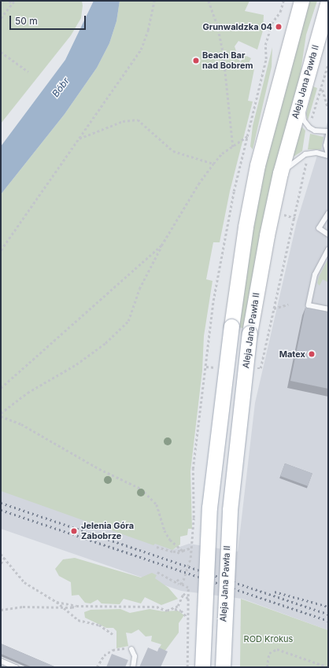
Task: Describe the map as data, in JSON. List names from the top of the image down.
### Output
{
  "streets": {
    "main road": ["Aleja Jana Pawła II"]
  },
  "water": ["Bóbr"],
  "parks": ["ROD Krokus"],
  "places": [
    "Grunwaldzka 04",
    "Beach Bar nad Bobrem",
    "Matex",
    "Jelenia Góra Zabobrze"
  ],
  "scale_bar": "50 m"
}
